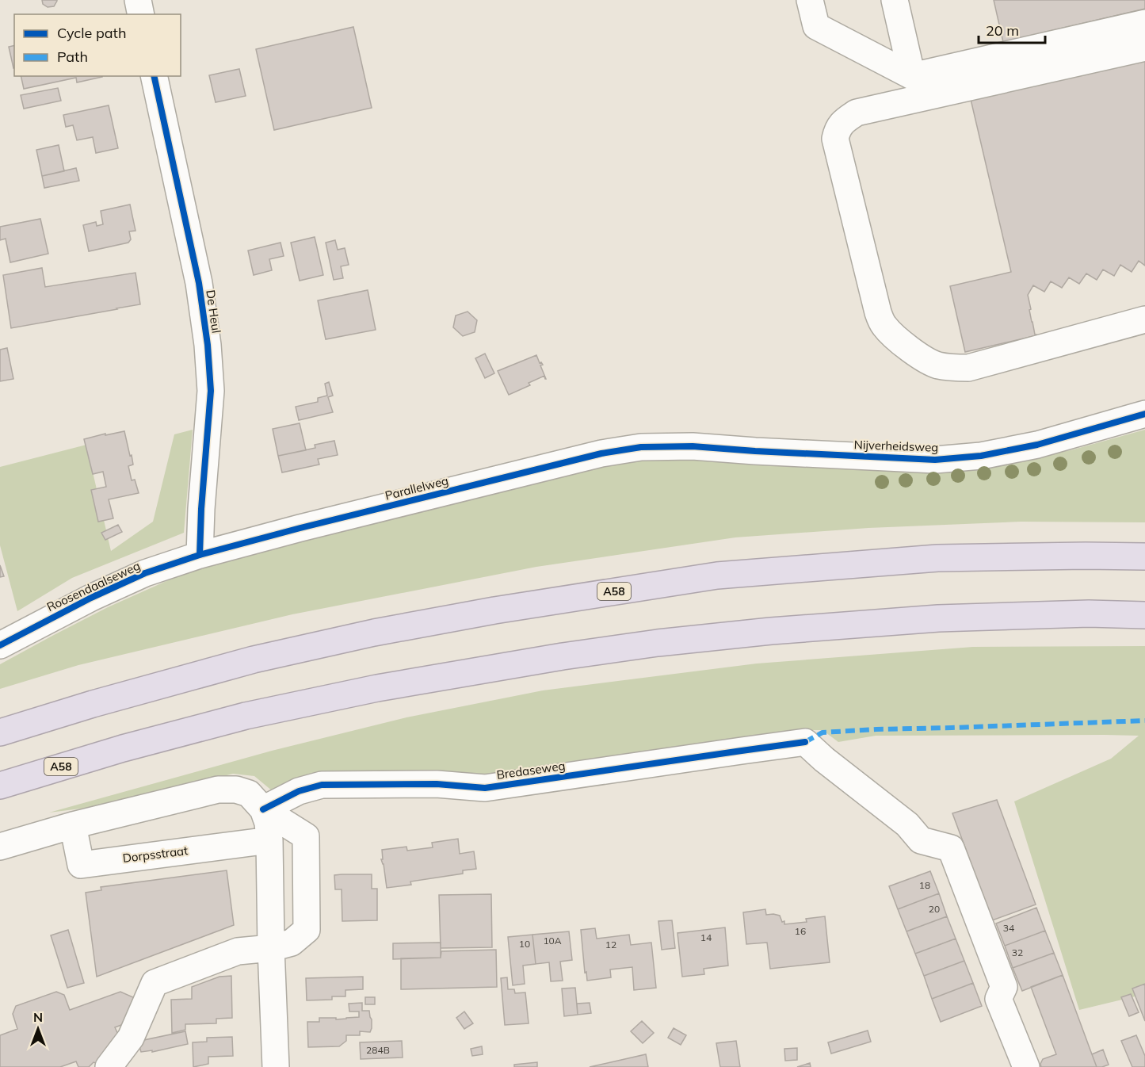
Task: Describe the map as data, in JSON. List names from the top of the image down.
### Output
{
  "streets": {
    "highway": ["A58"],
    "street": [
      "De Heul",
      "Nijverheidsweg",
      "Parallelweg",
      "Roosendaalseweg",
      "Bredaseweg",
      "Dorpsstraat"
    ]
  },
  "crossings": [
    ["De Heul", "Parallelweg"],
    ["De Heul", "Roosendaalseweg"],
    ["Nijverheidsweg", "Parallelweg"],
    ["Parallelweg", "Roosendaalseweg"]
  ],
  "house_numbers": [
    "18",
    "20",
    "34",
    "16",
    "14",
    "10A",
    "10",
    "12",
    "32",
    "284B"
  ],
  "legend": ["Cycle path", "Path"],
  "scale_bar": "20 m",
  "north": "top"
}
